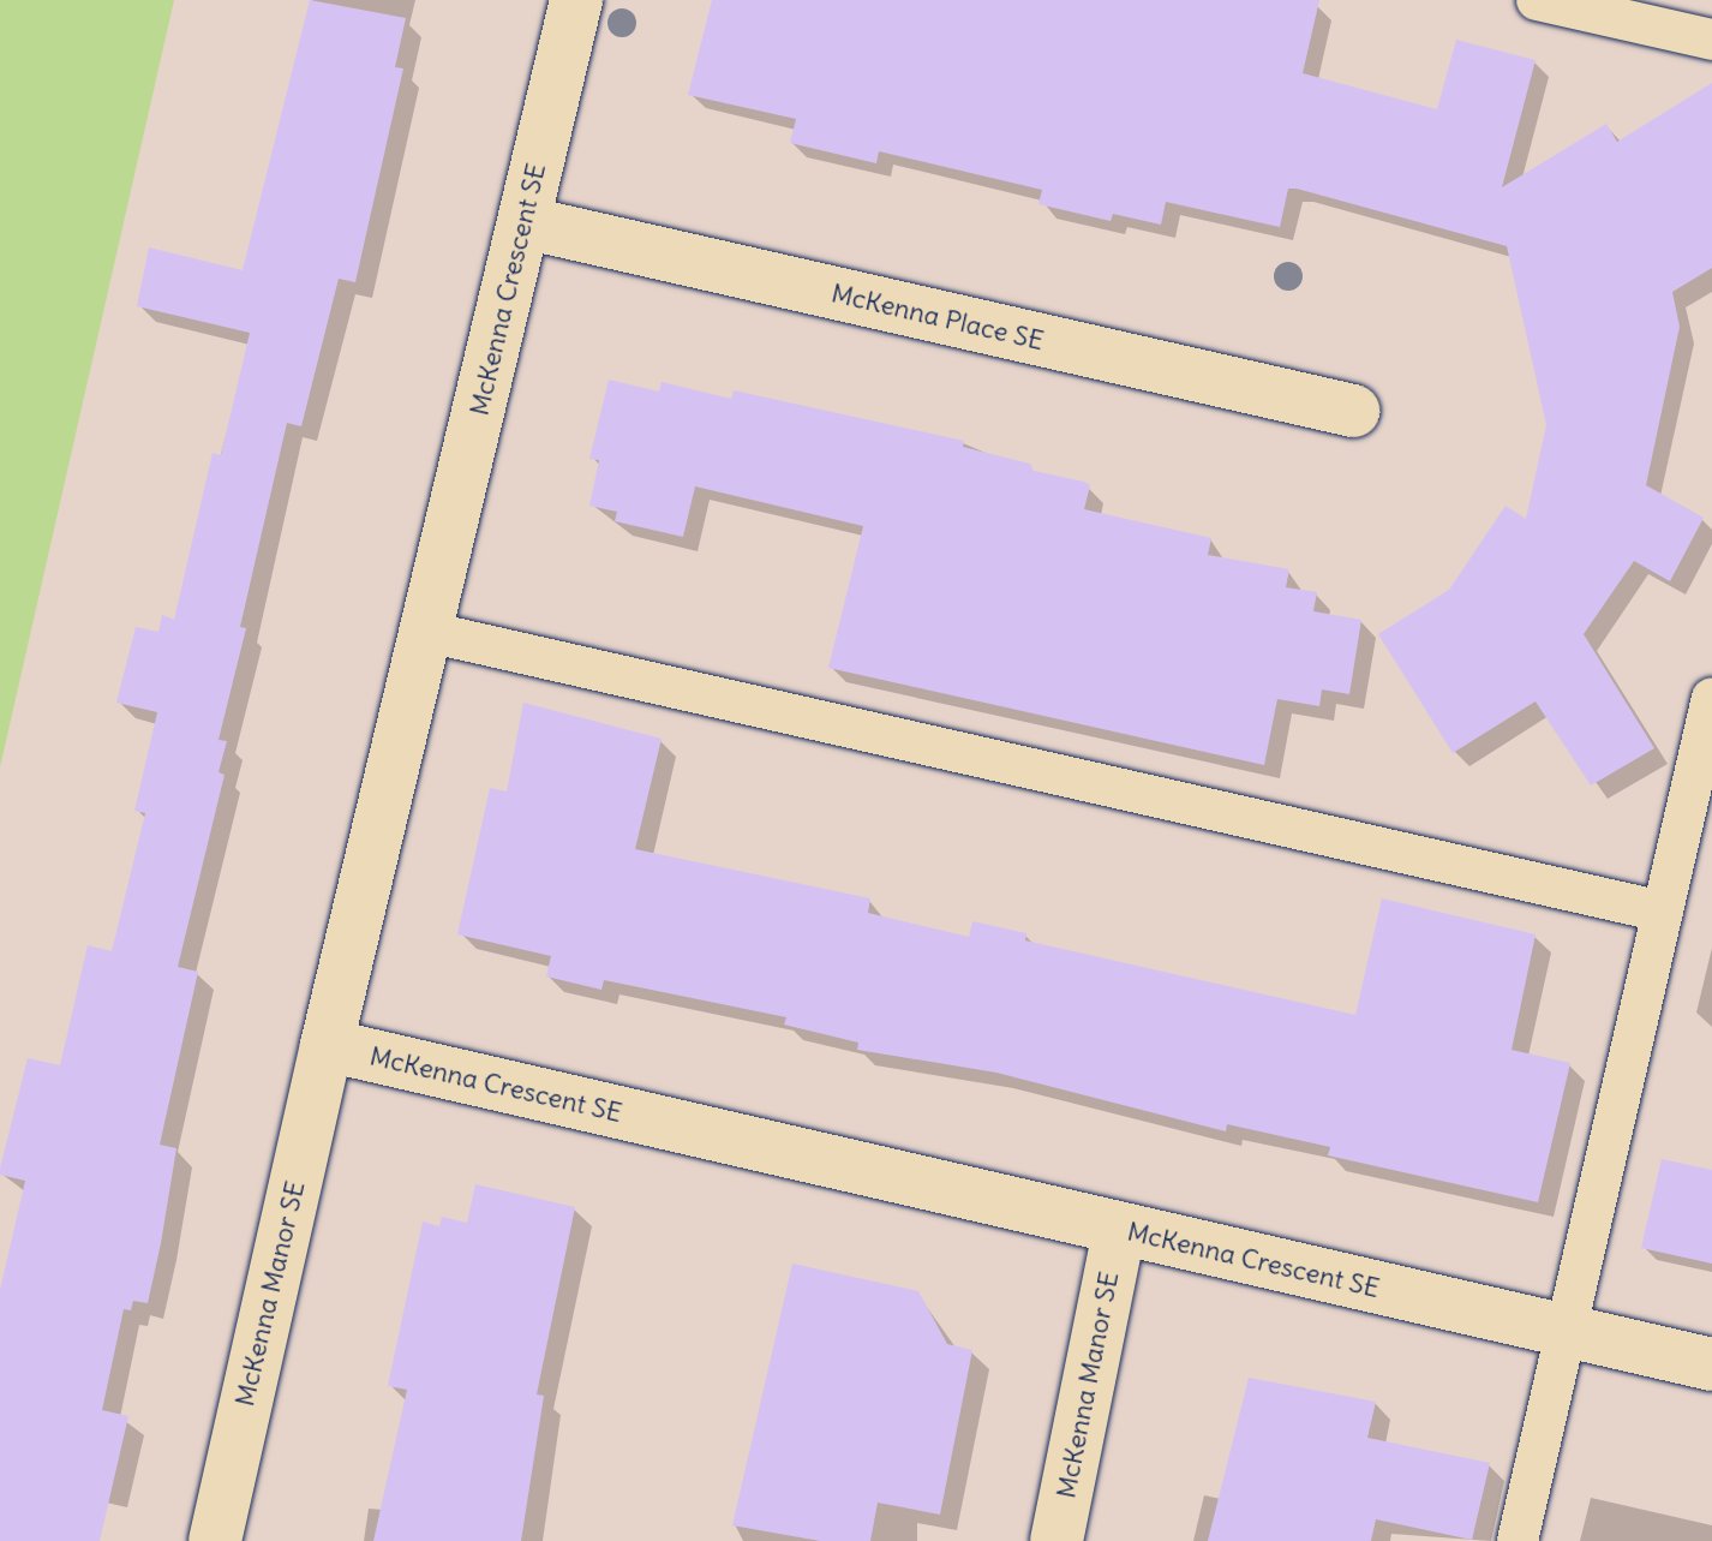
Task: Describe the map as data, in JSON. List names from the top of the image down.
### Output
{
  "streets": {
    "street": ["McKenna Crescent SE", "McKenna Place SE", "McKenna Manor SE"]
  },
  "crossings": [
    ["McKenna Crescent SE", "McKenna Place SE"],
    ["McKenna Crescent SE", "McKenna Manor SE"]
  ]
}
